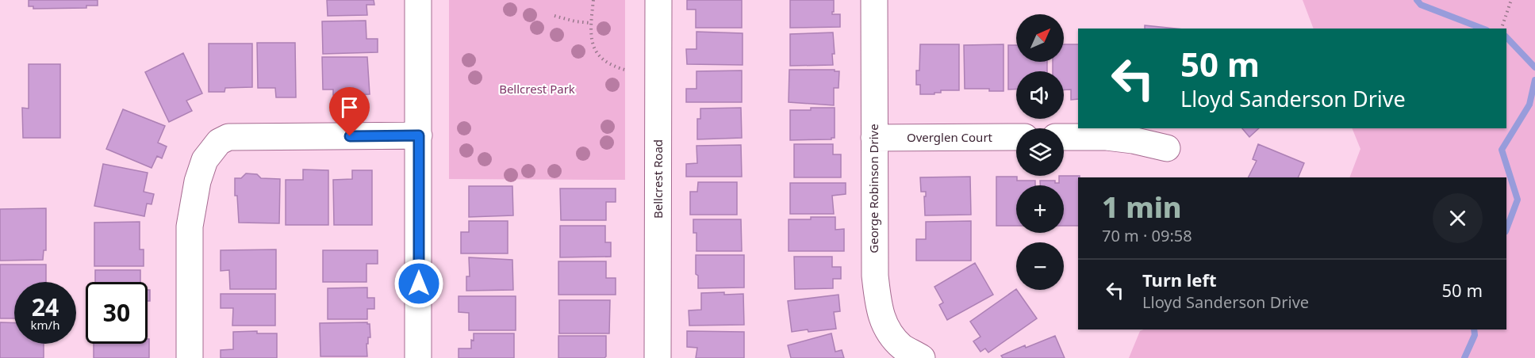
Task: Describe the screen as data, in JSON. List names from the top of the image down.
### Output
{
  "streets": {
    "street": ["Overglen Court", "Bellcrest Road", "George Robinson Drive"]
  },
  "crossings": [
    ["Overglen Court", "George Robinson Drive"]
  ],
  "parks": ["Bellcrest Park"],
  "north": "top right",
  "page": {
    "map_buttons": ["+", "−"],
    "turn": ["50 m", "Lloyd Sanderson Drive"],
    "heading": ["1 min", "70 m · 09:58"],
    "list": [
      {
        "name": "Turn left",
        "note": "Lloyd Sanderson Drive",
        "value": "50 m"
      }
    ],
    "speed": "24 km/h",
    "limit": "30"
  }
}
